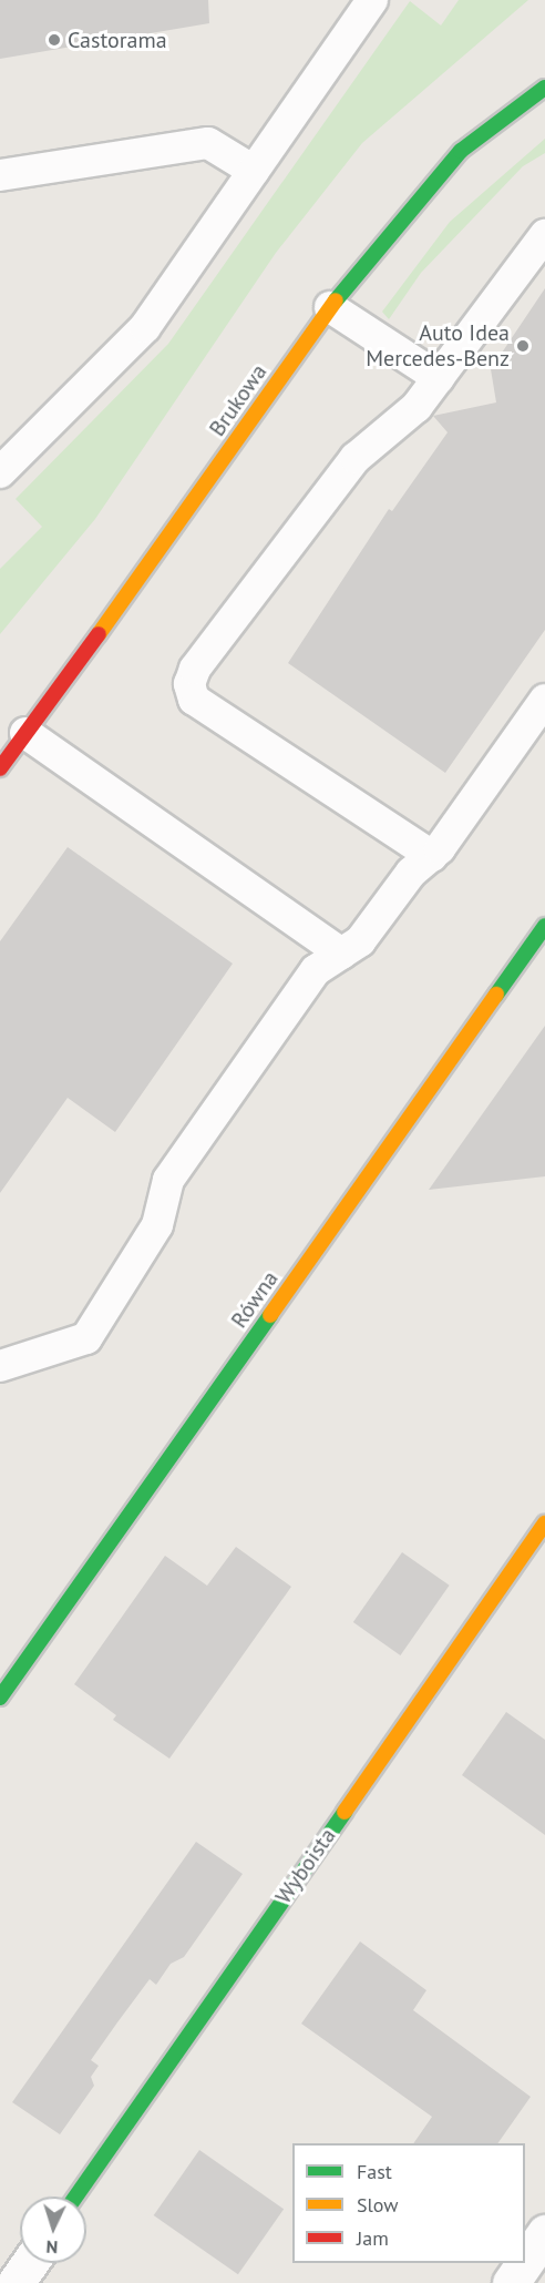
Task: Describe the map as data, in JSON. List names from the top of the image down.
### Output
{
  "streets": {
    "street": ["Brukowa", "Równa", "Wyboista"]
  },
  "places": ["Castorama", "Auto Idea Mercedes-Benz"],
  "legend": ["Fast", "Slow", "Jam"],
  "north": "bottom"
}
